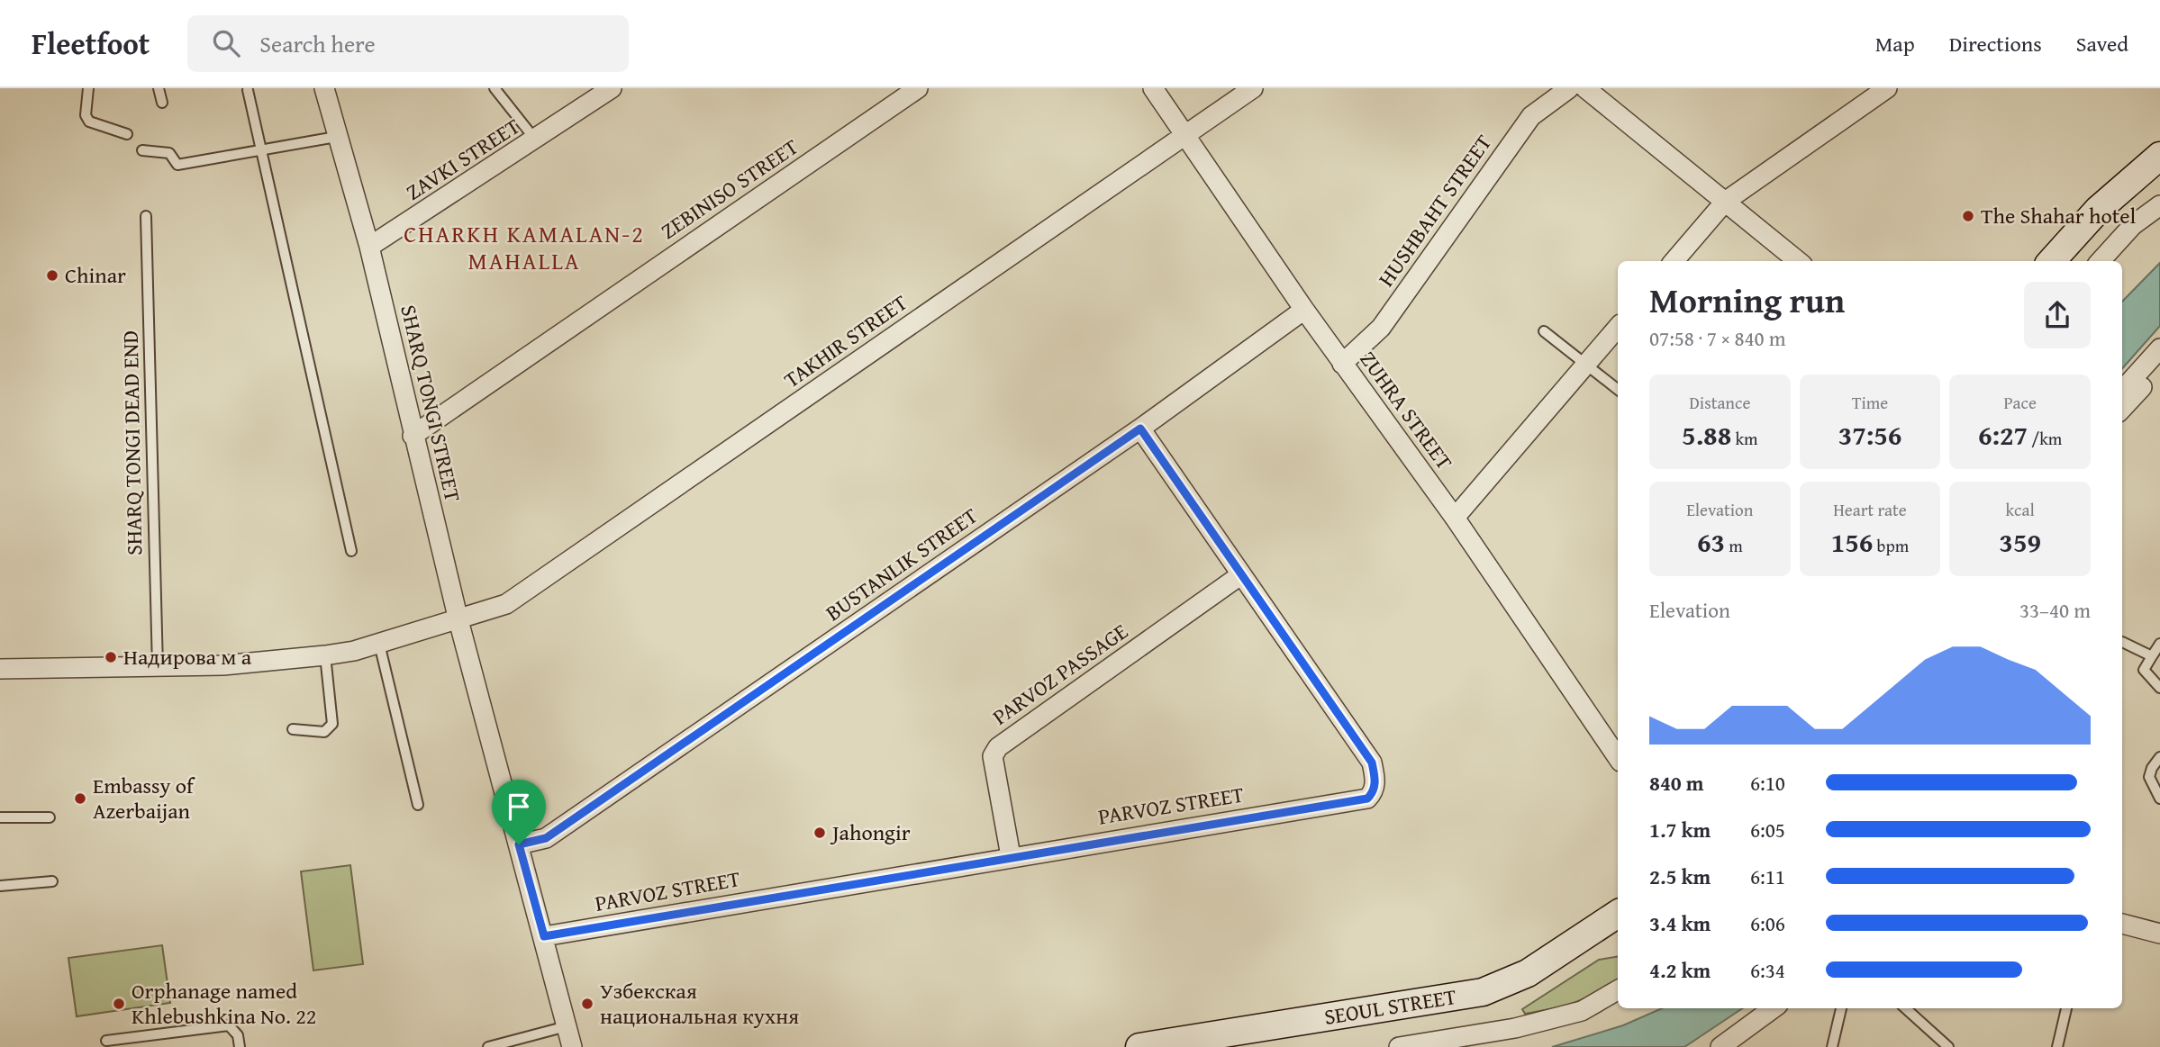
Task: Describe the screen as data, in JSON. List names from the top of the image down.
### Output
{
  "streets": {
    "main road": ["SEOUL STREET"],
    "street": [
      "ZAVKI STREET",
      "ZEBINISO STREET",
      "HUSHBAHT STREET",
      "TAKHIR STREET",
      "SHARQ TONGI STREET",
      "ZUHRA STREET",
      "BUSTANLIK STREET",
      "PARVOZ PASSAGE",
      "PARVOZ STREET"
    ],
    "lane": ["SHARQ TONGI DEAD END"]
  },
  "crossings": [
    ["ZAVKI STREET", "SHARQ TONGI STREET"],
    ["ZEBINISO STREET", "SHARQ TONGI STREET"],
    ["HUSHBAHT STREET", "ZUHRA STREET"],
    ["TAKHIR STREET", "SHARQ TONGI STREET"],
    ["TAKHIR STREET", "ZUHRA STREET"],
    ["SHARQ TONGI STREET", "BUSTANLIK STREET"],
    ["SHARQ TONGI STREET", "PARVOZ STREET"],
    ["ZUHRA STREET", "BUSTANLIK STREET"],
    ["BUSTANLIK STREET", "PARVOZ STREET"],
    ["PARVOZ PASSAGE", "PARVOZ STREET"]
  ],
  "districts": ["CHARKH KAMALAN-2 MAHALLA"],
  "places": [
    "The Shahar hotel",
    "Chinar",
    "Надирова м а",
    "Embassy of Azerbaijan",
    "Jahongir",
    "Orphanage named Khlebushkina No. 22",
    "Узбекская национальная кухня"
  ],
  "page": {
    "header": "Fleetfoot",
    "search": "Search here",
    "nav": ["Map", "Directions", "Saved"],
    "heading": ["Morning run", "07:58 · 7 × 840 m"],
    "stats": [
      ["Distance", "5.88 km"],
      ["Time", "37:56"],
      ["Pace", "6:27 /km"],
      ["Elevation", "63 m"],
      ["Heart rate", "156 bpm"],
      ["kcal", "359"]
    ],
    "chart": ["Elevation", "33–40 m"],
    "list": [
      {
        "name": "840 m",
        "note": "6:10"
      },
      {
        "name": "1.7 km",
        "note": "6:05"
      },
      {
        "name": "2.5 km",
        "note": "6:11"
      },
      {
        "name": "3.4 km",
        "note": "6:06"
      },
      {
        "name": "4.2 km",
        "note": "6:34"
      }
    ]
  }
}
